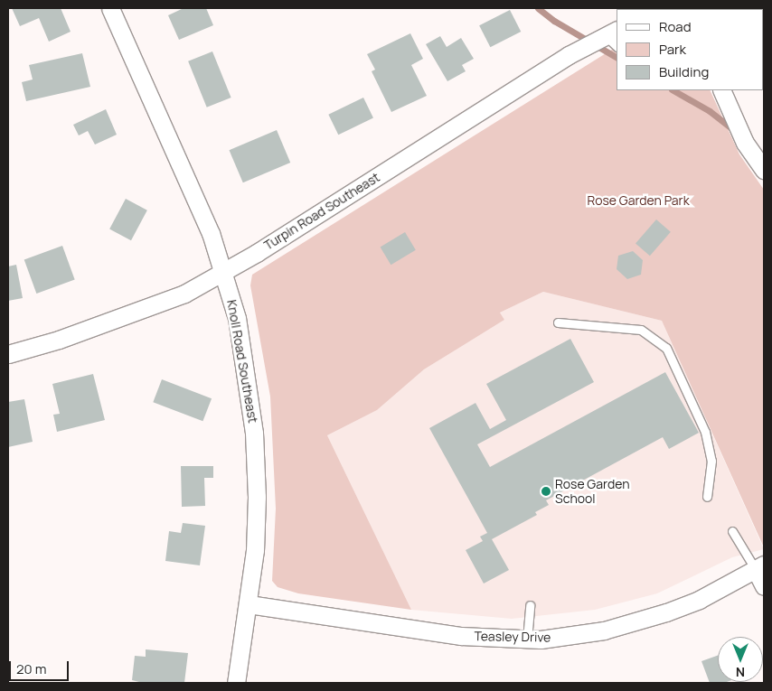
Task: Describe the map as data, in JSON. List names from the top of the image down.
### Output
{
  "streets": {
    "street": ["Turpin Road Southeast", "Knoll Road Southeast", "Teasley Drive"]
  },
  "crossings": [
    ["Turpin Road Southeast", "Knoll Road Southeast"],
    ["Knoll Road Southeast", "Teasley Drive"]
  ],
  "parks": ["Rose Garden Park"],
  "places": ["Rose Garden School"],
  "legend": ["Road", "Park", "Building"],
  "scale_bar": "20 m",
  "north": "bottom"
}
